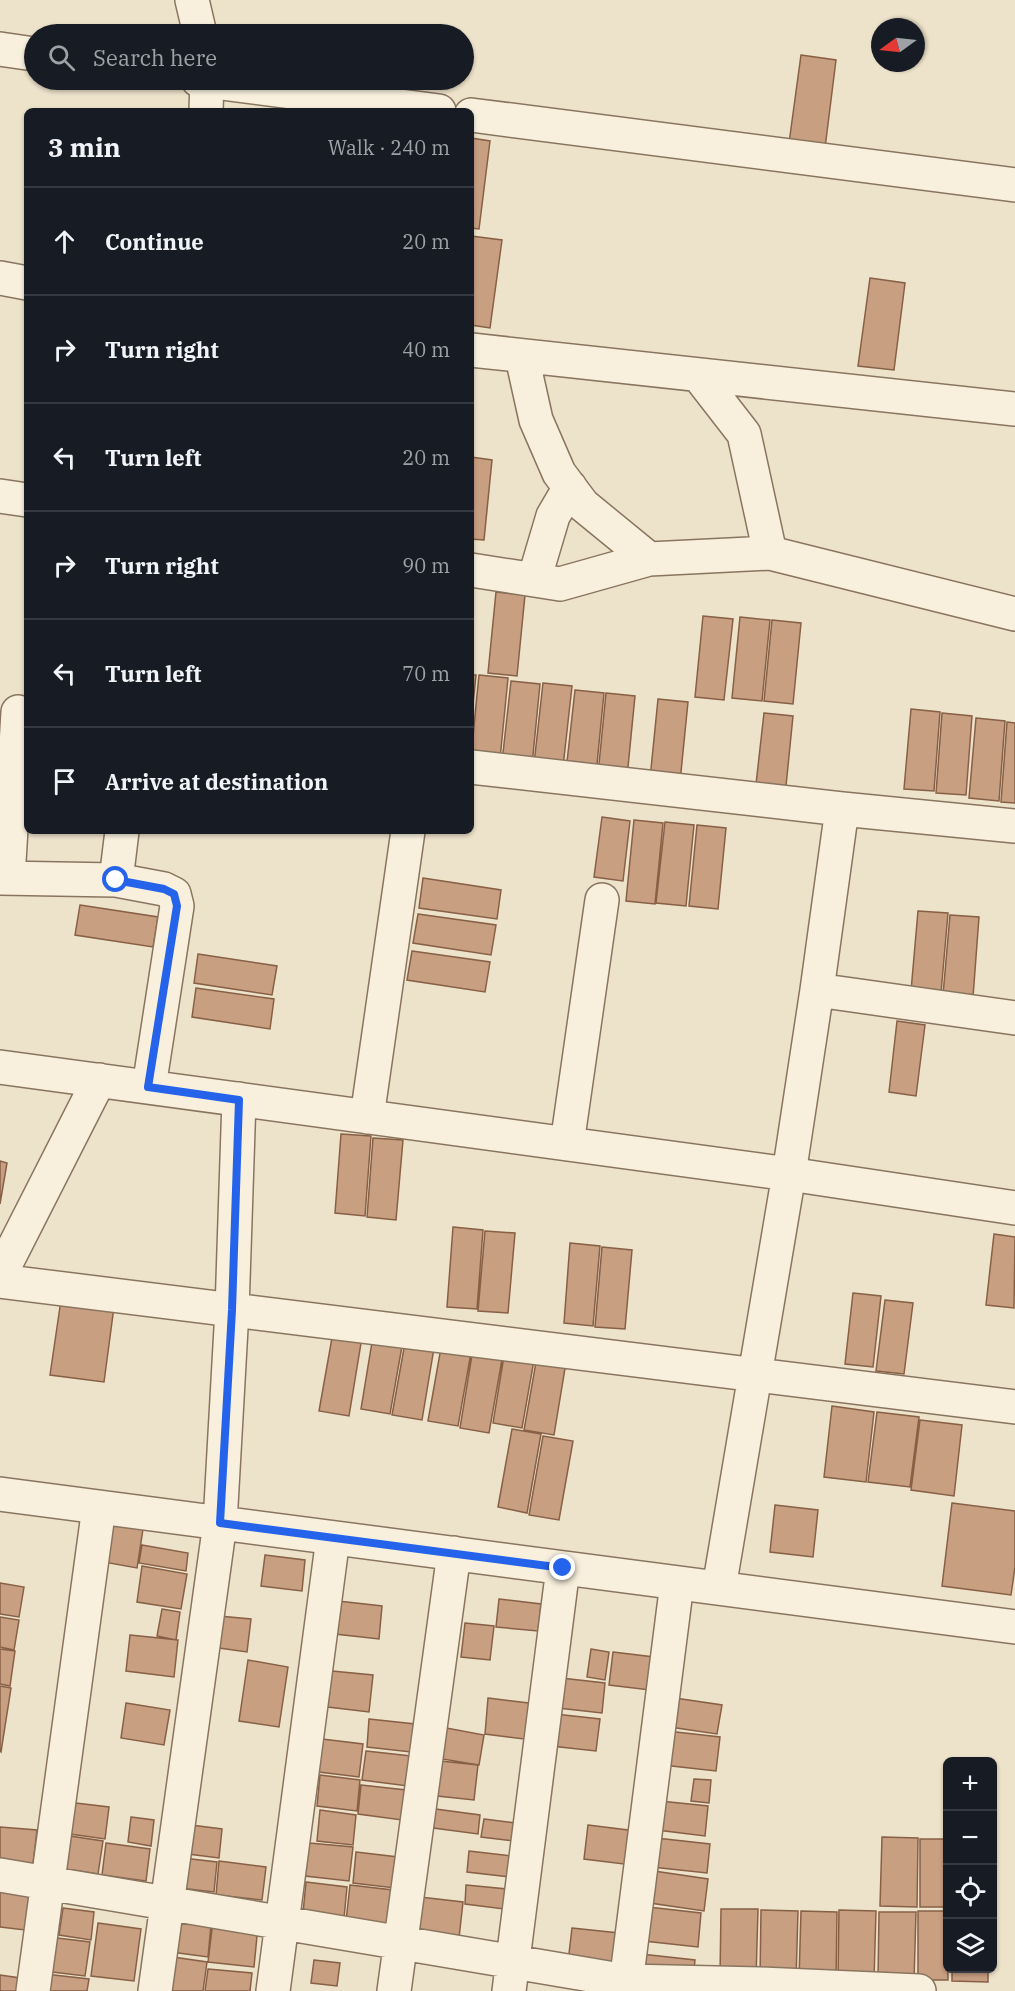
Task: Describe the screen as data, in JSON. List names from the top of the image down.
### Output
{
  "north": "left",
  "page": {
    "search": "Search here",
    "heading": ["3 min", "Walk · 240 m"],
    "list": [
      ["Continue", "20 m"],
      ["Turn right", "40 m"],
      ["Turn left", "20 m"],
      ["Turn right", "90 m"],
      ["Turn left", "70 m"],
      "Arrive at destination"
    ],
    "map_buttons": ["+", "−"]
  }
}
